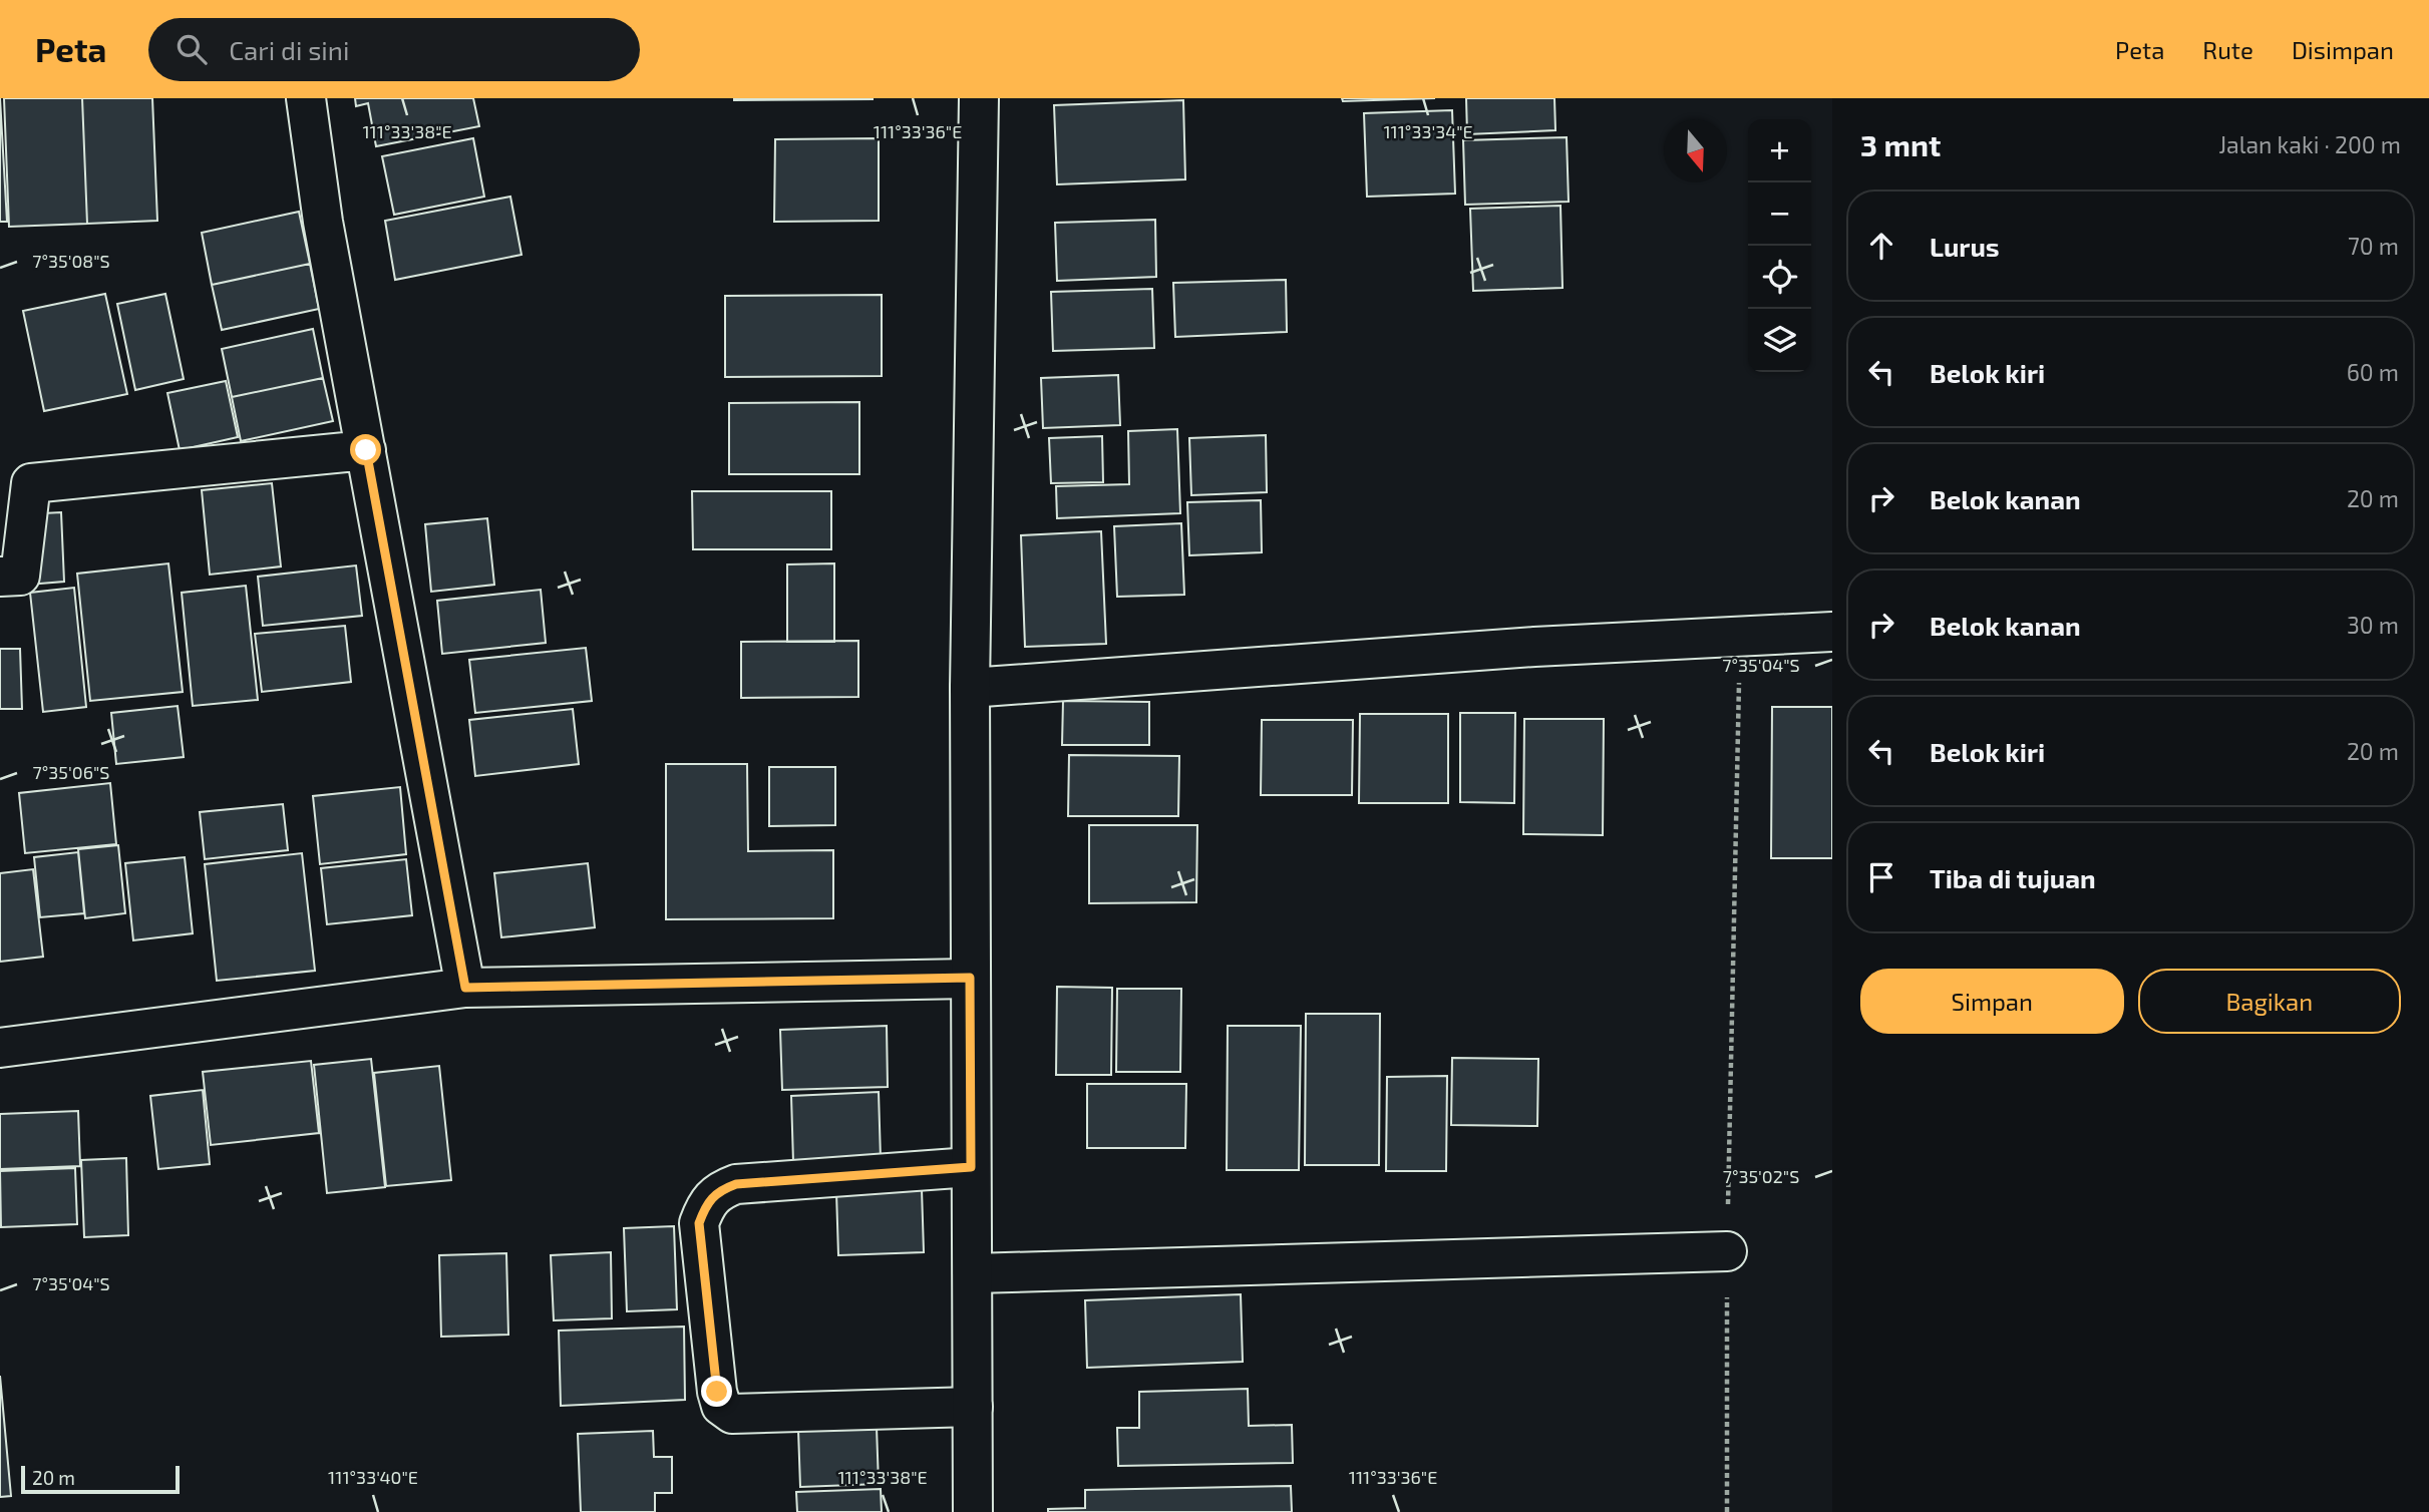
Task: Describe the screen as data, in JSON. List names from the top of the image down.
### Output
{
  "scale_bar": "20 m",
  "north": "bottom",
  "page": {
    "header": "Peta",
    "search": "Cari di sini",
    "nav": ["Peta", "Rute", "Disimpan"],
    "heading": ["3 mnt", "Jalan kaki · 200 m"],
    "map_buttons": ["+", "−"],
    "list": [
      ["Lurus", "70 m"],
      ["Belok kiri", "60 m"],
      ["Belok kanan", "20 m"],
      ["Belok kanan", "30 m"],
      ["Belok kiri", "20 m"],
      "Tiba di tujuan"
    ],
    "buttons": ["Simpan", "Bagikan"],
    "scale": "20 m"
  },
  "coordinates": [
    "111°33'38\"E",
    "111°33'36\"E",
    "111°33'34\"E",
    "7°35'08\"S",
    "7°35'04\"S",
    "7°35'06\"S",
    "7°35'02\"S",
    "111°33'40\"E"
  ]
}
